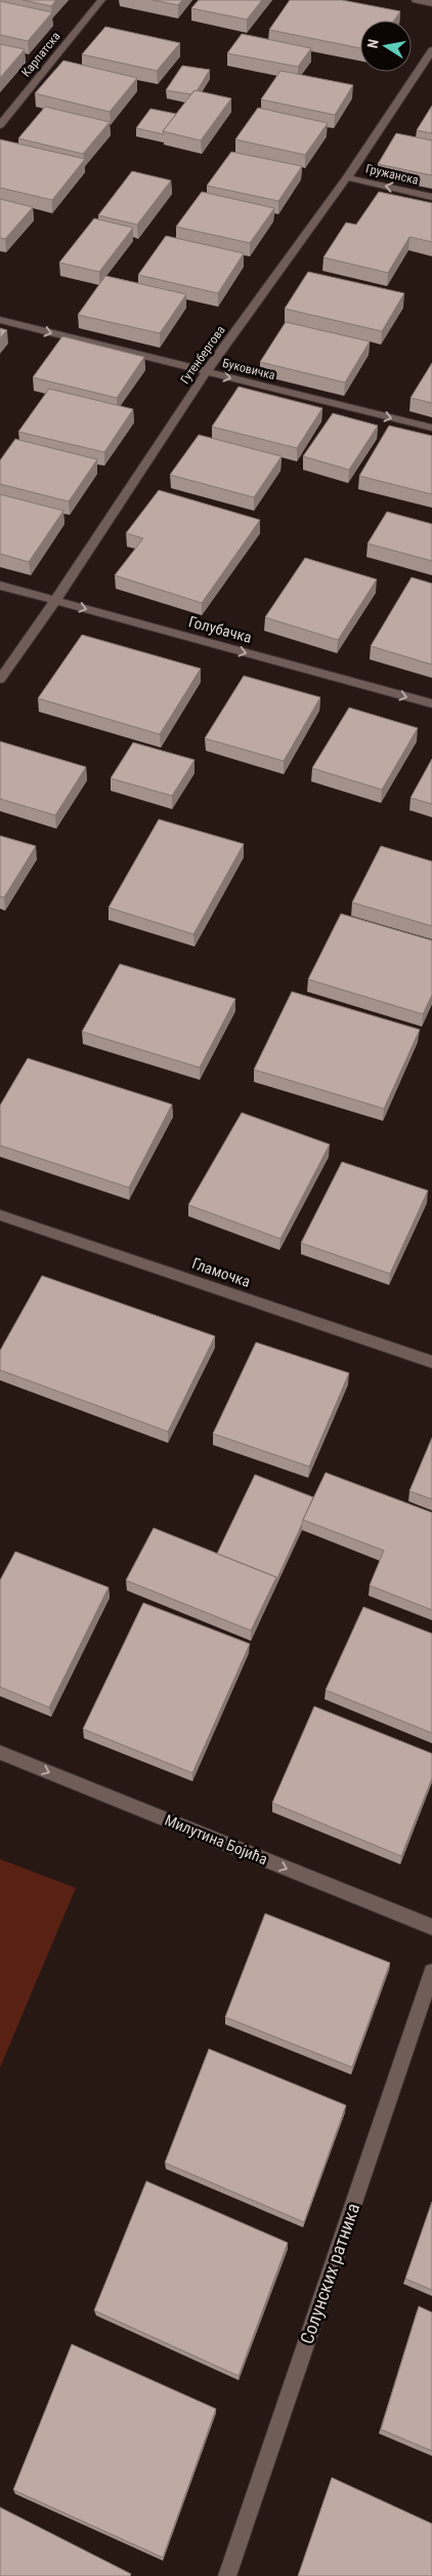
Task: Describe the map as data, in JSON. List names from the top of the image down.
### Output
{
  "streets": {
    "street": [
      "Карпатска",
      "Гружанска",
      "Гутенбергова",
      "Буковичка",
      "Голубачка",
      "Гламочка",
      "Милутина Бојића",
      "Солунских ратника"
    ]
  },
  "crossings": [
    ["Гружанска", "Гутенбергова"],
    ["Гутенбергова", "Буковичка"],
    ["Гутенбергова", "Голубачка"]
  ],
  "one_way": [
    "Гружанска",
    "Буковичка",
    "Голубачка",
    "Милутина Бојића"
  ],
  "north": "left"
}
